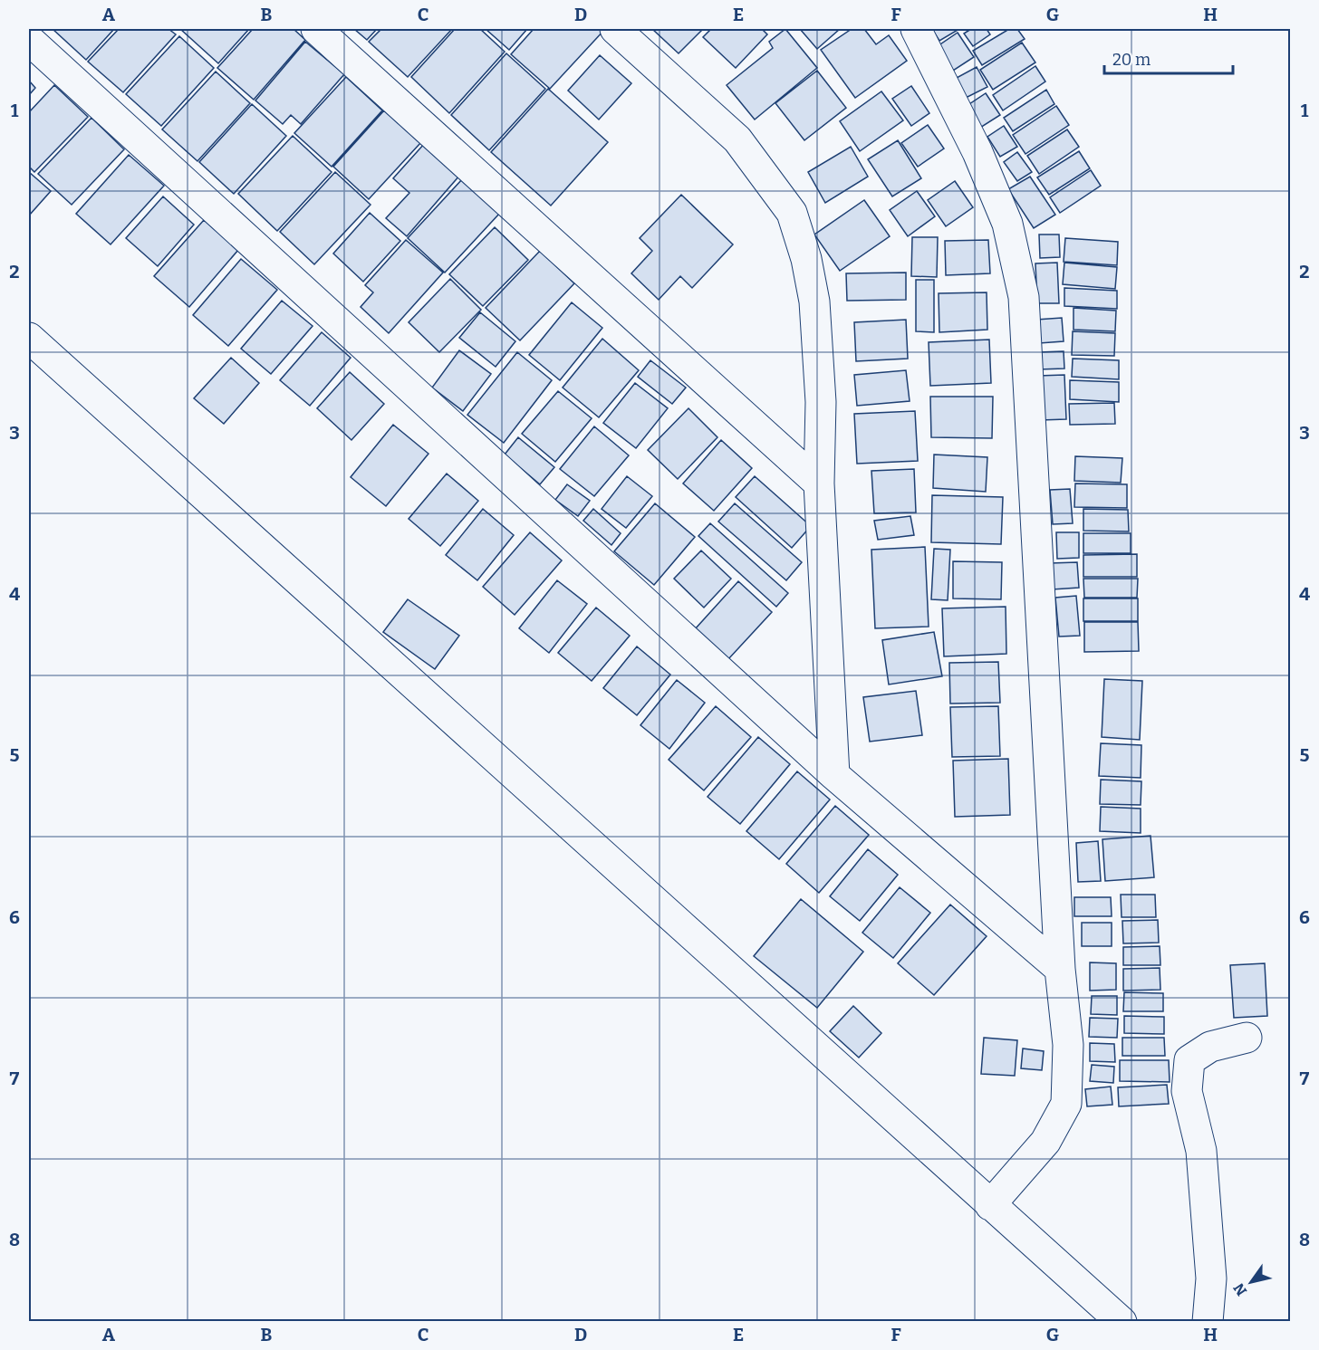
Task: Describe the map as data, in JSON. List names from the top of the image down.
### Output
{
  "scale_bar": "20 m",
  "north": "bottom left",
  "grid": {
    "columns": [
      "A",
      "B",
      "C",
      "D",
      "E",
      "F",
      "G",
      "H"
    ],
    "rows": [
      "1",
      "2",
      "3",
      "4",
      "5",
      "6",
      "7",
      "8"
    ]
  }
}
